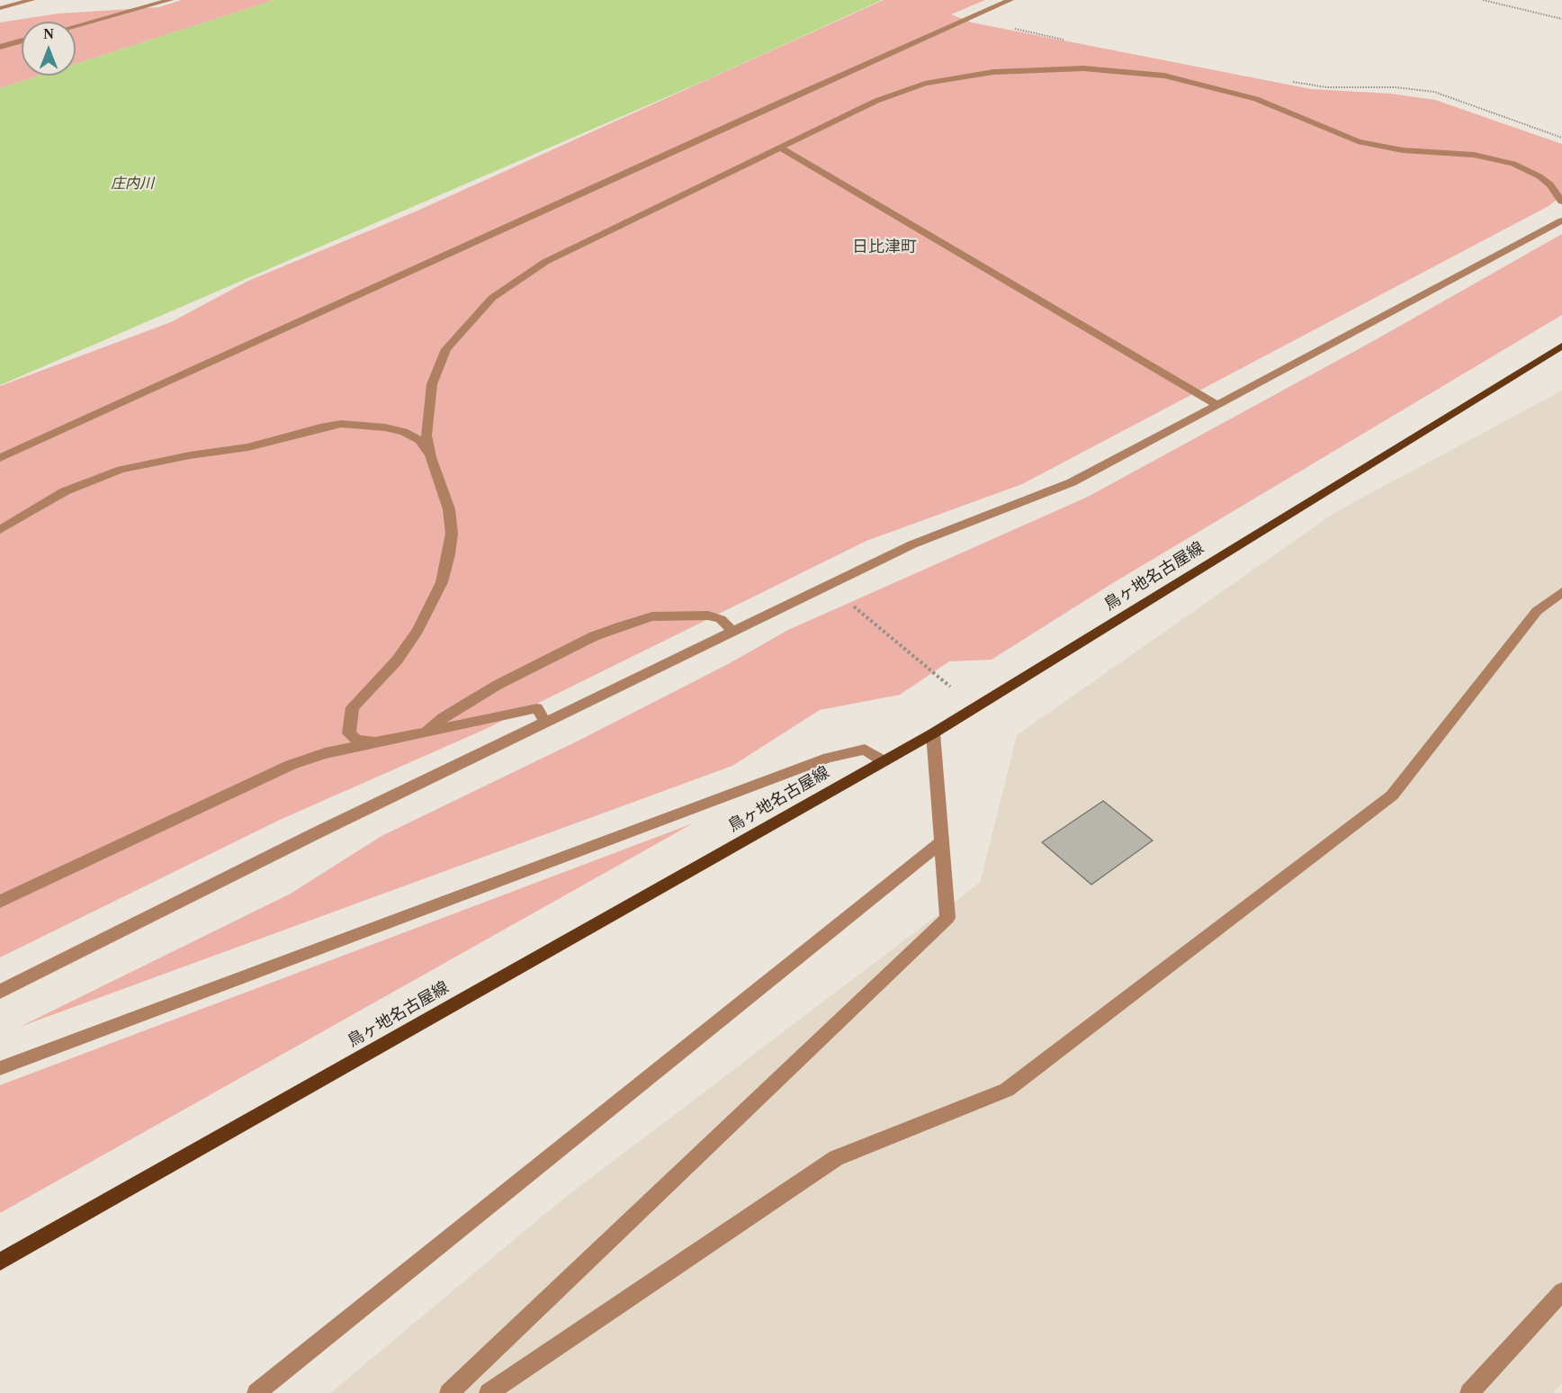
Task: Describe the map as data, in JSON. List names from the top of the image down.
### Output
{
  "streets": {
    "main road": ["鳥ヶ地名古屋線"]
  },
  "districts": ["日比津町"],
  "water": ["庄内川"],
  "north": "top"
}
